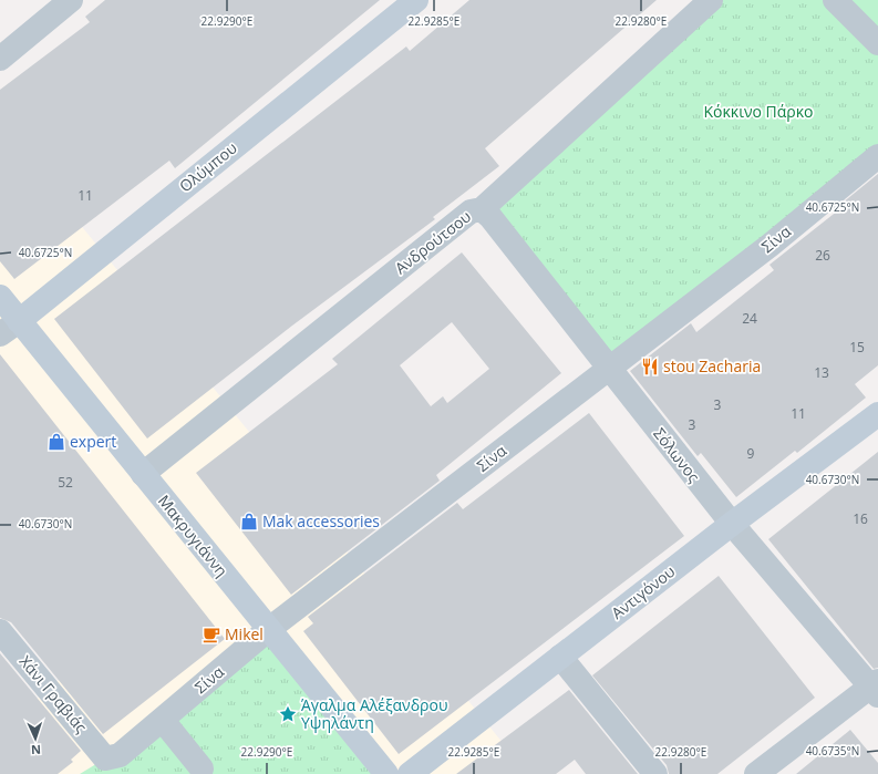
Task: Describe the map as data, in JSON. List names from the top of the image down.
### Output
{
  "streets": {
    "street": [
      "Ολύμπου",
      "Σίνα",
      "Ανδρούτσου",
      "Σόλωνος",
      "Μακρυγιάννη",
      "Αντιγόνου",
      "Χάνι Γραβιάς"
    ]
  },
  "crossings": [
    ["Ολύμπου", "Μακρυγιάννη"],
    ["Σίνα", "Σόλωνος"],
    ["Σίνα", "Μακρυγιάννη"],
    ["Σίνα", "Χάνι Γραβιάς"],
    ["Ανδρούτσου", "Σόλωνος"],
    ["Ανδρούτσου", "Μακρυγιάννη"],
    ["Σόλωνος", "Αντιγόνου"]
  ],
  "parks": ["Κόκκινο Πάρκο"],
  "places": {
    "restaurant": ["stou Zacharia"],
    "shop": ["expert", "Mak accessories"],
    "cafe": ["Mikel"],
    "place": ["Άγαλμα Αλέξανδρου Υψηλάντη"]
  },
  "house_numbers": [
    "11",
    "26",
    "24",
    "15",
    "13",
    "3",
    "11",
    "3",
    "9",
    "52",
    "16"
  ],
  "north": "bottom",
  "coordinates": [
    "22.9290°E",
    "22.9285°E",
    "22.9280°E",
    "40.6725°N",
    "40.6730°N",
    "40.6735°N"
  ]
}
